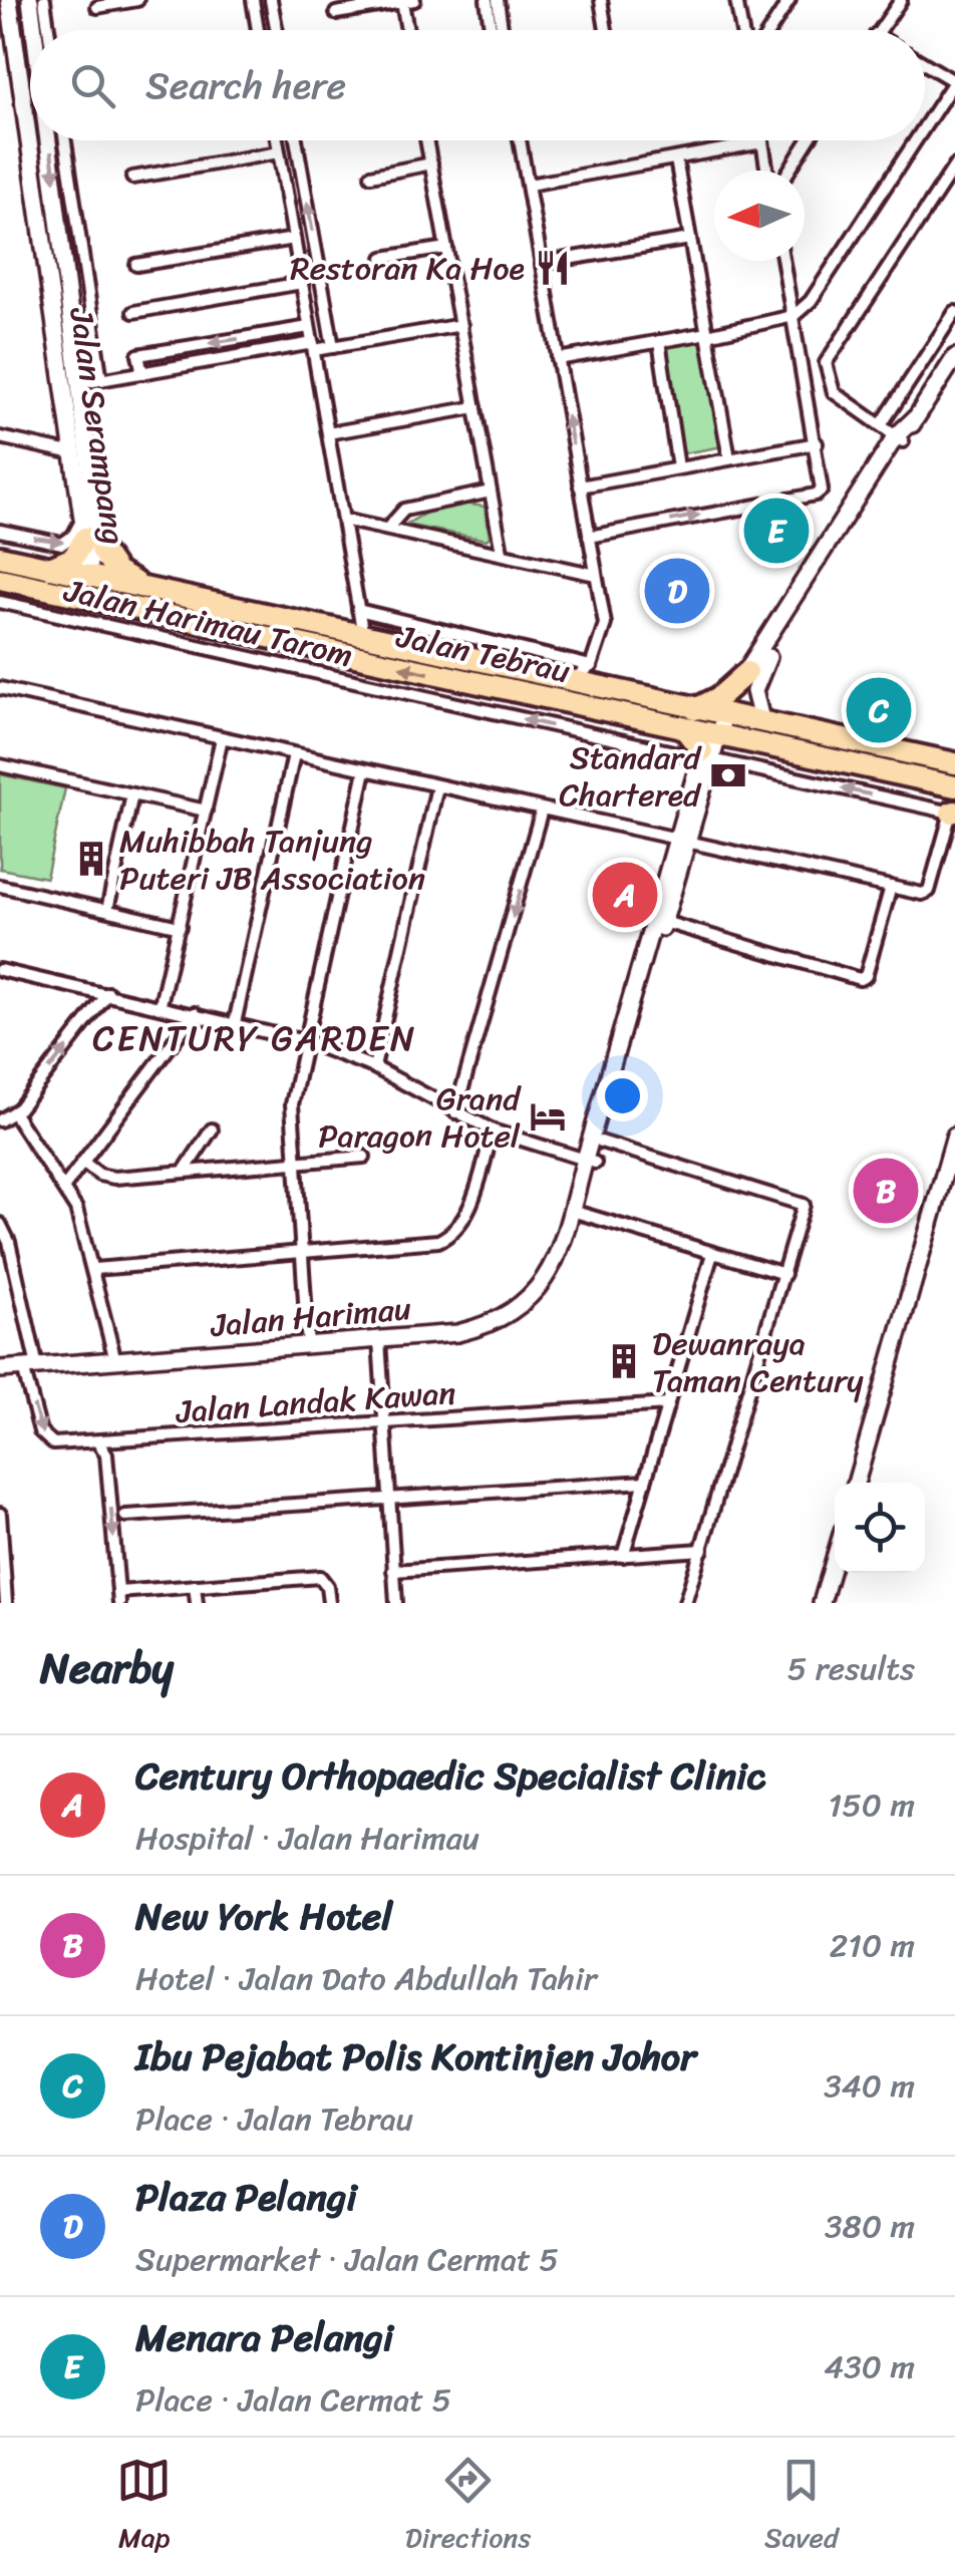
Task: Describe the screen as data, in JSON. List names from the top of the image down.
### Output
{
  "streets": {
    "highway": ["Jalan Tebrau"],
    "street": [
      "Jalan Serampang",
      "Jalan Harimau Tarom",
      "Jalan Harimau",
      "Jalan Landak Kawan"
    ]
  },
  "crossings": [
    ["Jalan Serampang", "Jalan Tebrau"],
    ["Jalan Harimau Tarom", "Jalan Tebrau"],
    ["Jalan Harimau Tarom", "Jalan Harimau"],
    ["Jalan Tebrau", "Jalan Harimau"],
    ["Jalan Harimau", "Jalan Landak Kawan"]
  ],
  "districts": ["CENTURY GARDEN"],
  "places": {
    "restaurant": ["Restoran Ka Hoe"],
    "bank": ["Standard Chartered"],
    "building": ["Muhibbah Tanjung Puteri JB Association", "Dewanraya Taman Century"],
    "hotel": ["Grand Paragon Hotel"]
  },
  "north": "left",
  "page": {
    "search": "Search here",
    "pins": [
      "E",
      "D",
      "C",
      "A",
      "B"
    ],
    "heading": ["Nearby", "5 results"],
    "list": [
      {
        "mark": "A",
        "name": "Century Orthopaedic Specialist Clinic",
        "note": "Hospital · Jalan Harimau",
        "value": "150 m"
      },
      {
        "mark": "B",
        "name": "New York Hotel",
        "note": "Hotel · Jalan Dato Abdullah Tahir",
        "value": "210 m"
      },
      {
        "mark": "C",
        "name": "Ibu Pejabat Polis Kontinjen Johor",
        "note": "Place · Jalan Tebrau",
        "value": "340 m"
      },
      {
        "mark": "D",
        "name": "Plaza Pelangi",
        "note": "Supermarket · Jalan Cermat 5",
        "value": "380 m"
      },
      {
        "mark": "E",
        "name": "Menara Pelangi",
        "note": "Place · Jalan Cermat 5",
        "value": "430 m"
      }
    ],
    "nav": ["Map", "Directions", "Saved"]
  }
}
